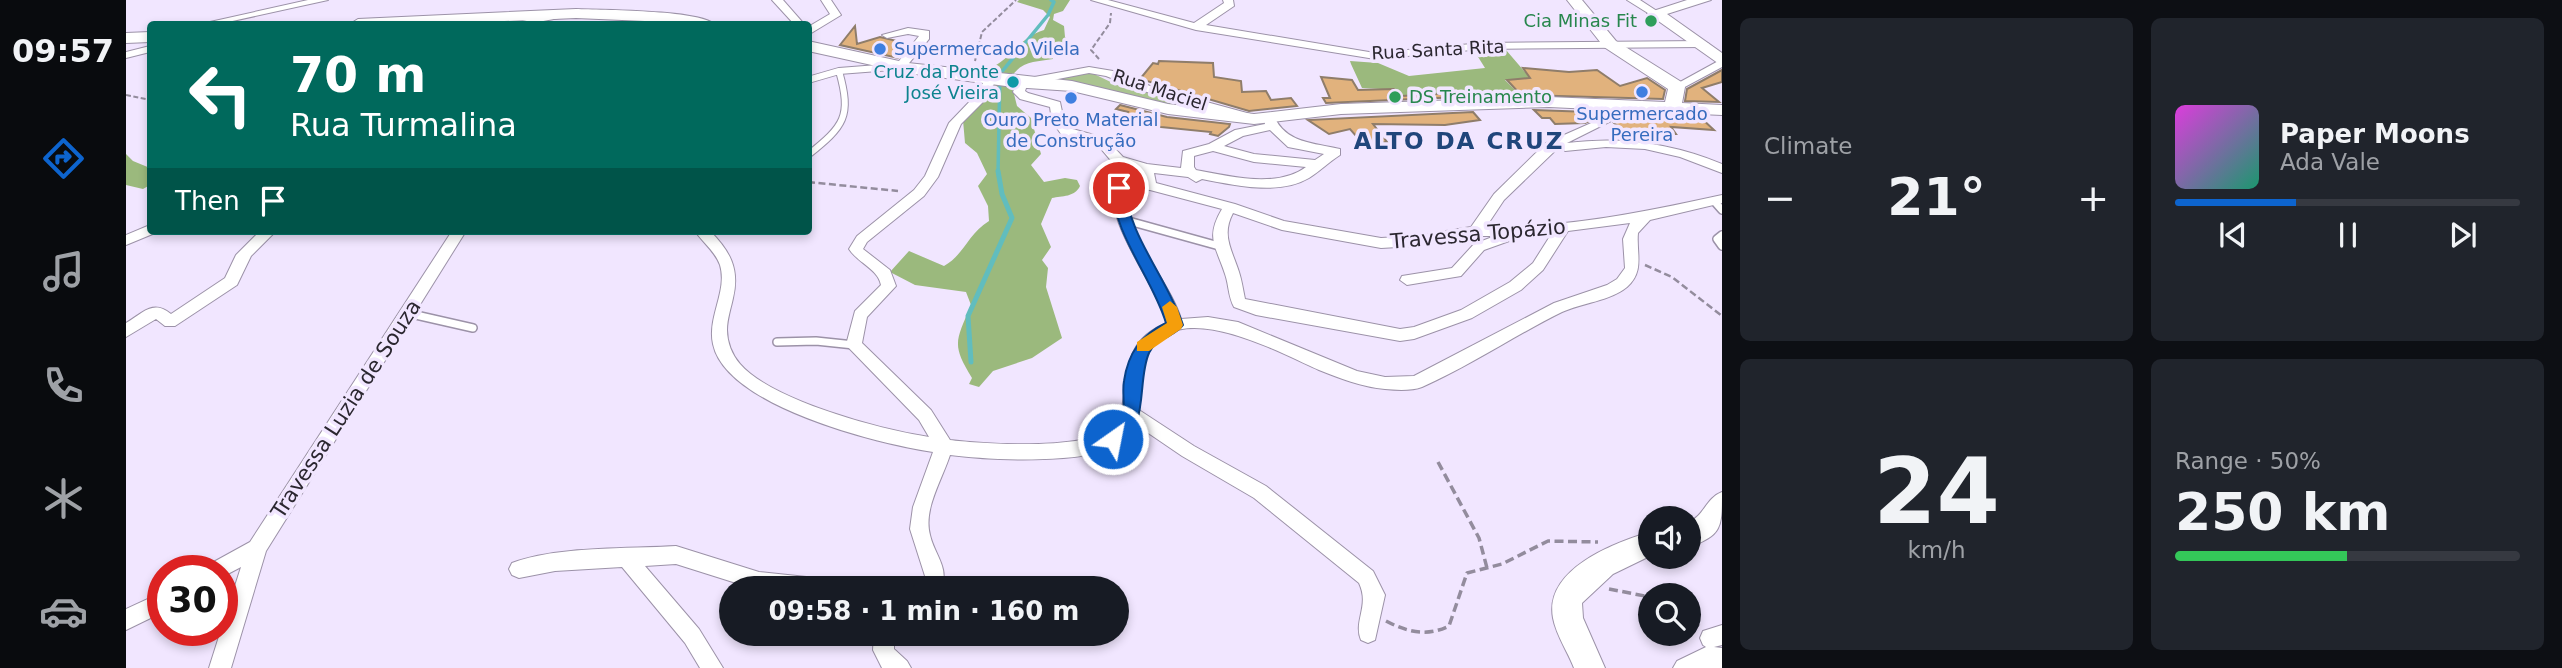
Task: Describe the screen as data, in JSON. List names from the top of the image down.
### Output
{
  "streets": {
    "main road": ["Rua Maciel"],
    "street": ["Rua Santa Rita", "Travessa Topázio", "Travessa Luzia de Souza"]
  },
  "districts": ["ALTO DA CRUZ"],
  "places": [
    "Cia Minas Fit",
    "Supermercado Vilela",
    "Cruz da Ponte José Vieira",
    "Supermercado Pereira",
    "DS Treinamento",
    "Ouro Preto Material de Construção"
  ],
  "page": {
    "tabs": "09:57",
    "tile": [
      "Climate",
      ["24", "km/h"],
      ["Range · 50%", "250 km"]
    ],
    "turn": ["70 m", "Rua Turmalina"],
    "song": ["Paper Moons", "Ada Vale"],
    "then": "Then",
    "heat": ["−", "21°", "+"],
    "limit": "30",
    "trip": "09:58 · 1 min · 160 m"
  }
}
